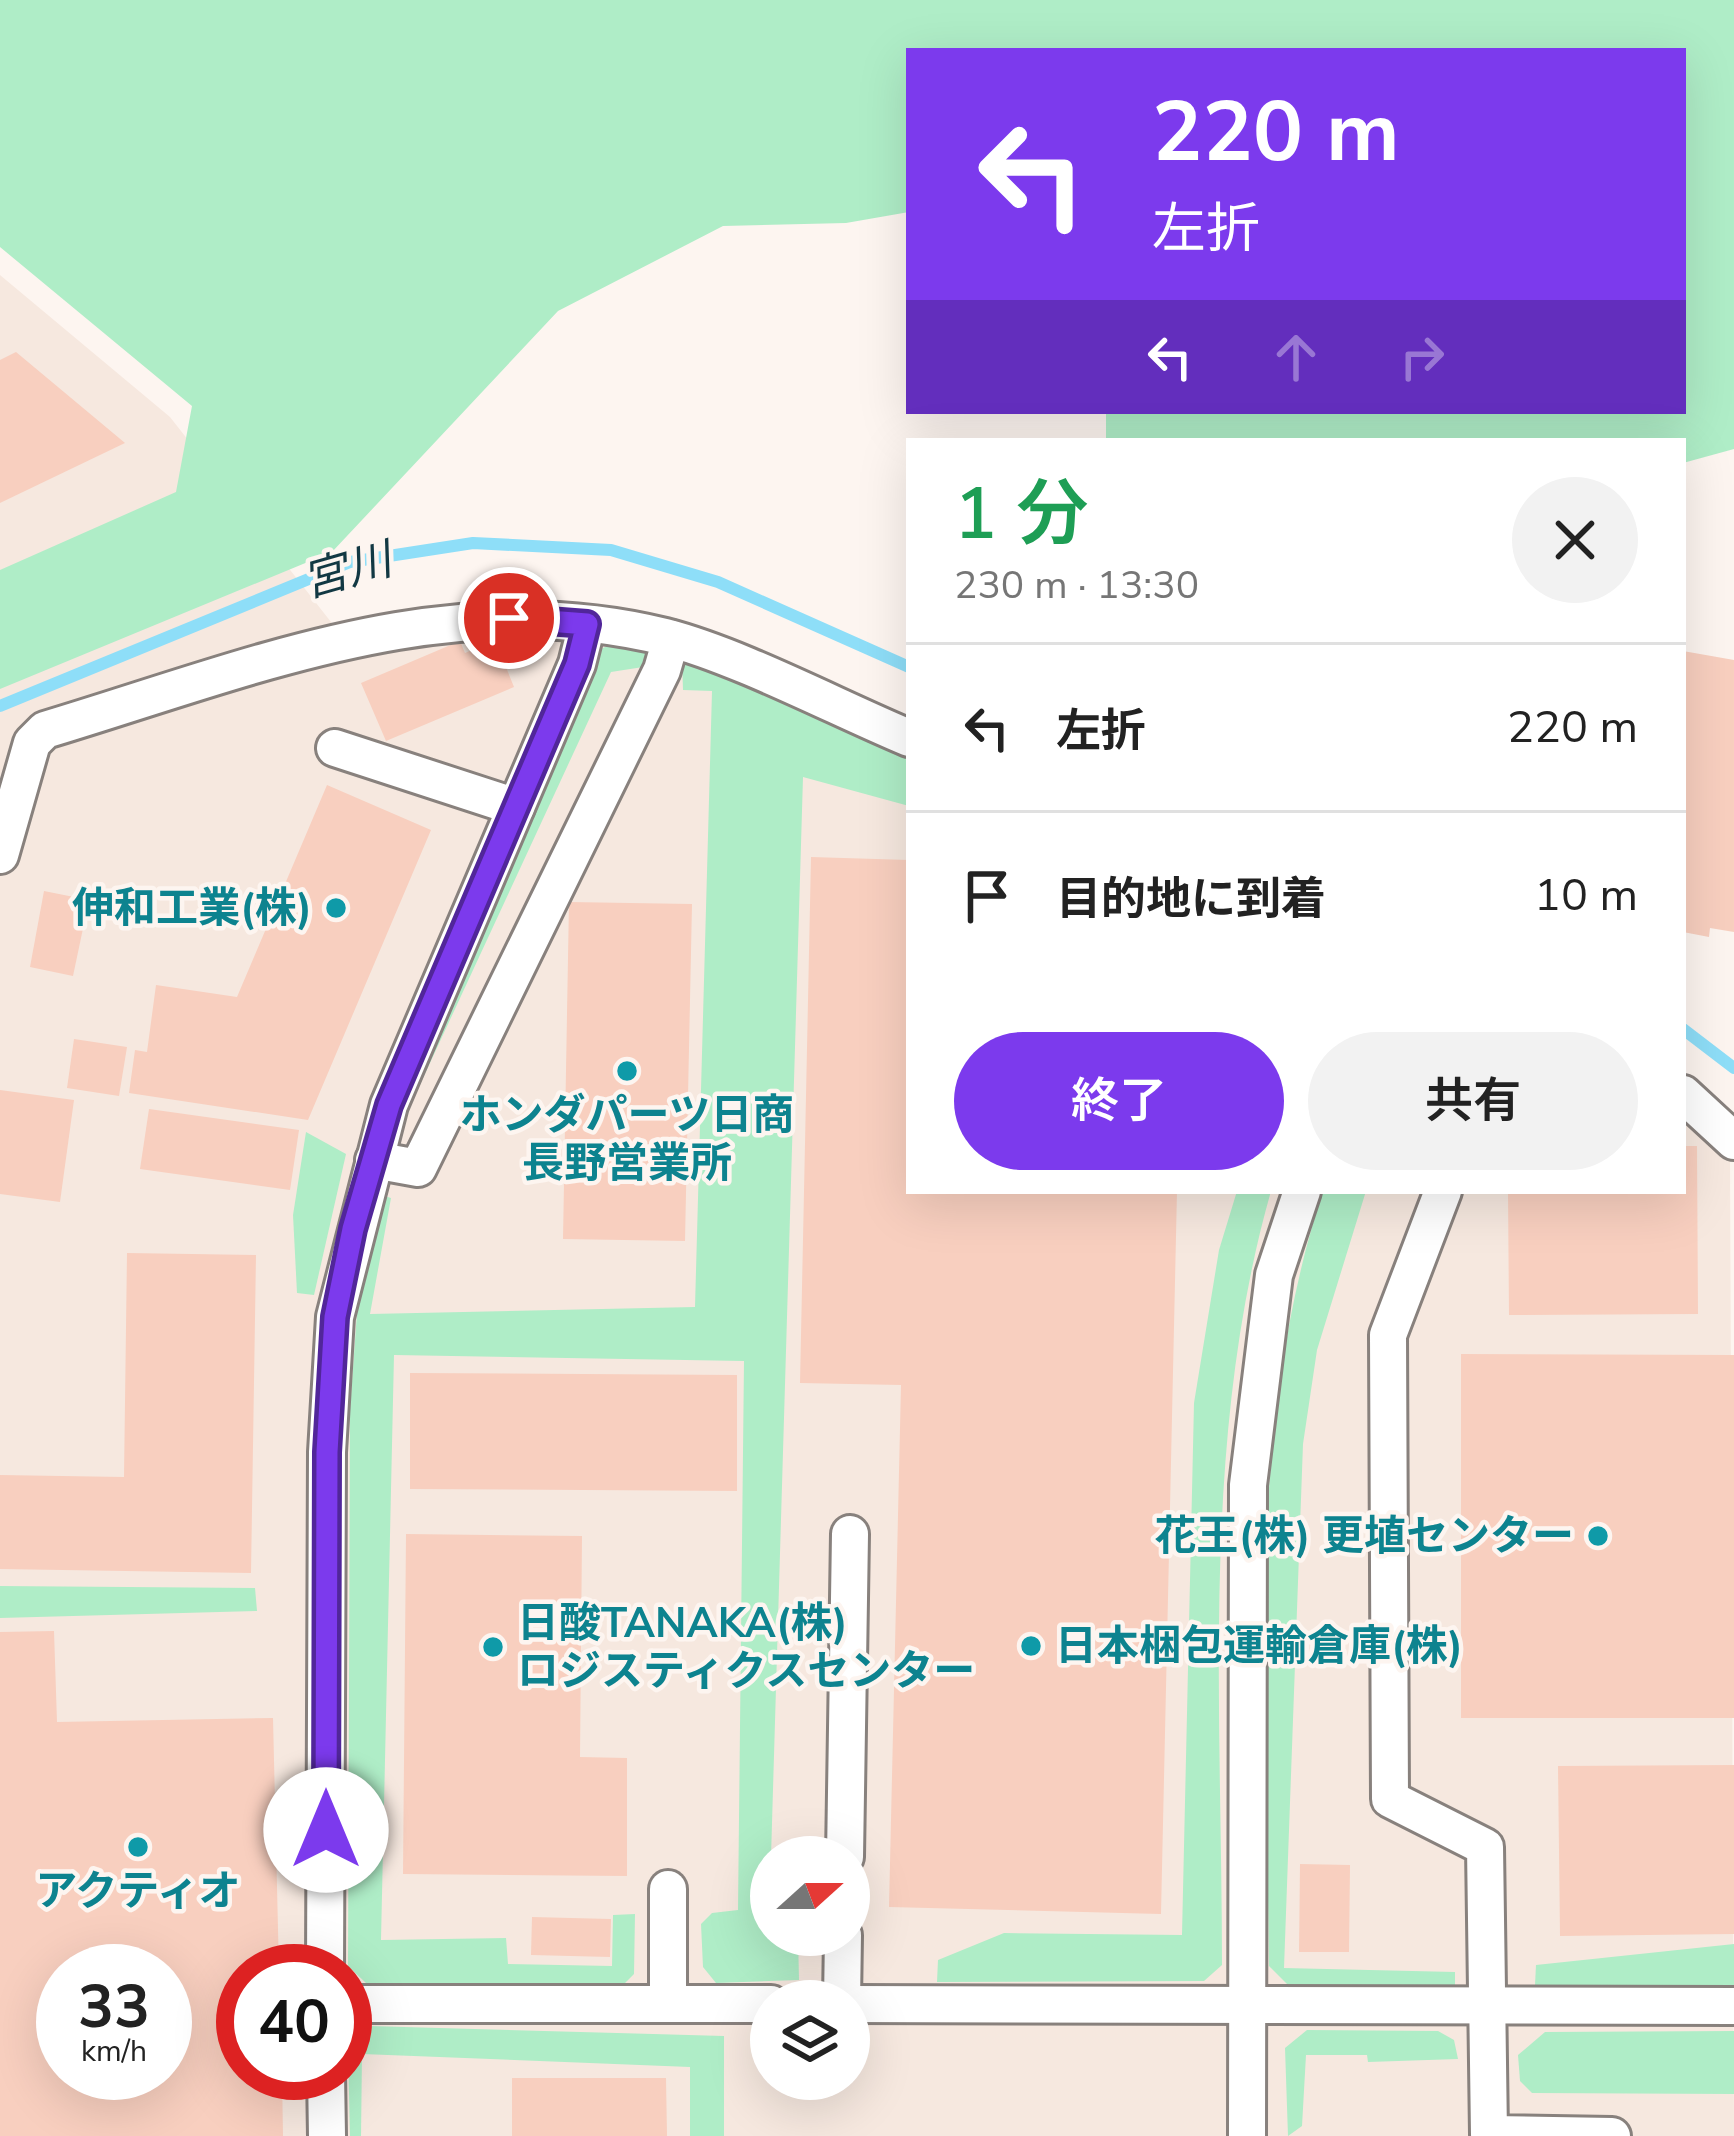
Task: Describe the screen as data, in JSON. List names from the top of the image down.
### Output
{
  "water": ["宮川"],
  "places": [
    "伸和工業(株)",
    "ホンダパーツ日商 長野営業所",
    "花王(株) 更埴センター",
    "日本梱包運輸倉庫(株)",
    "日酸TANAKA(株) ロジスティクスセンター",
    "アクティオ"
  ],
  "north": "right",
  "page": {
    "turn": ["220 m", "左折"],
    "heading": ["1 分", "230 m · 13:30"],
    "list": [
      {
        "name": "左折",
        "value": "220 m"
      },
      {
        "name": "目的地に到着",
        "value": "10 m"
      }
    ],
    "buttons": ["終了", "共有"],
    "speed": "33 km/h",
    "limit": "40"
  }
}
